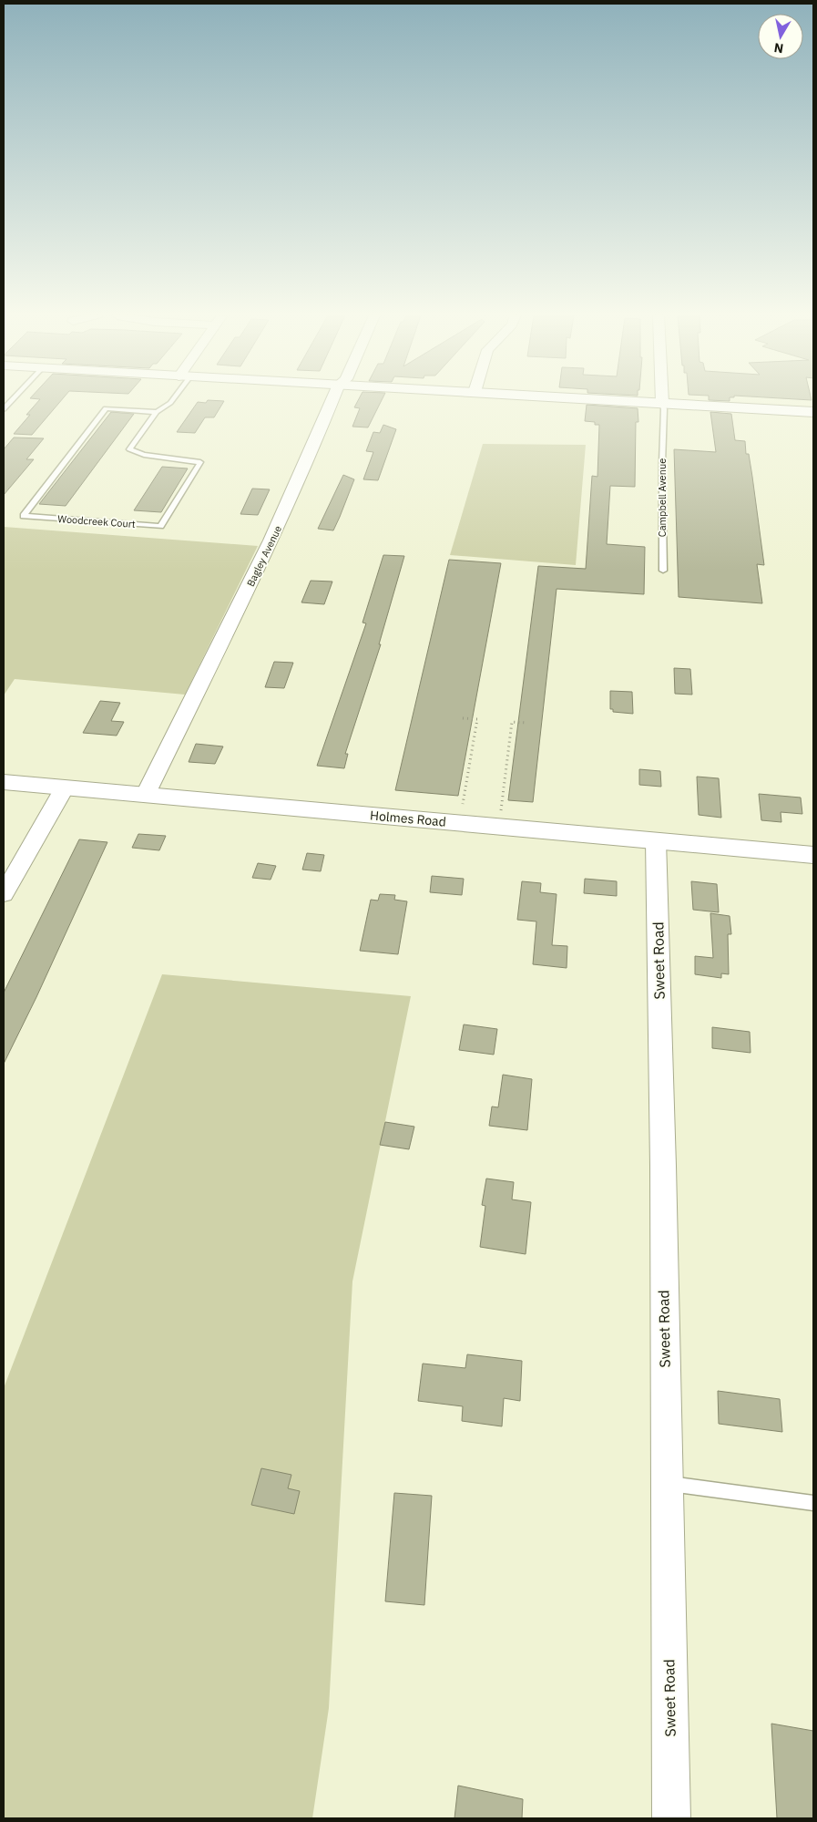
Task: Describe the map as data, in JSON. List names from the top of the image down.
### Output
{
  "streets": {
    "street": ["Bagley Avenue", "Holmes Road", "Sweet Road"],
    "lane": ["Campbell Avenue", "Woodcreek Court"]
  },
  "crossings": [
    ["Bagley Avenue", "Holmes Road"],
    ["Holmes Road", "Sweet Road"]
  ],
  "north": "bottom"
}
